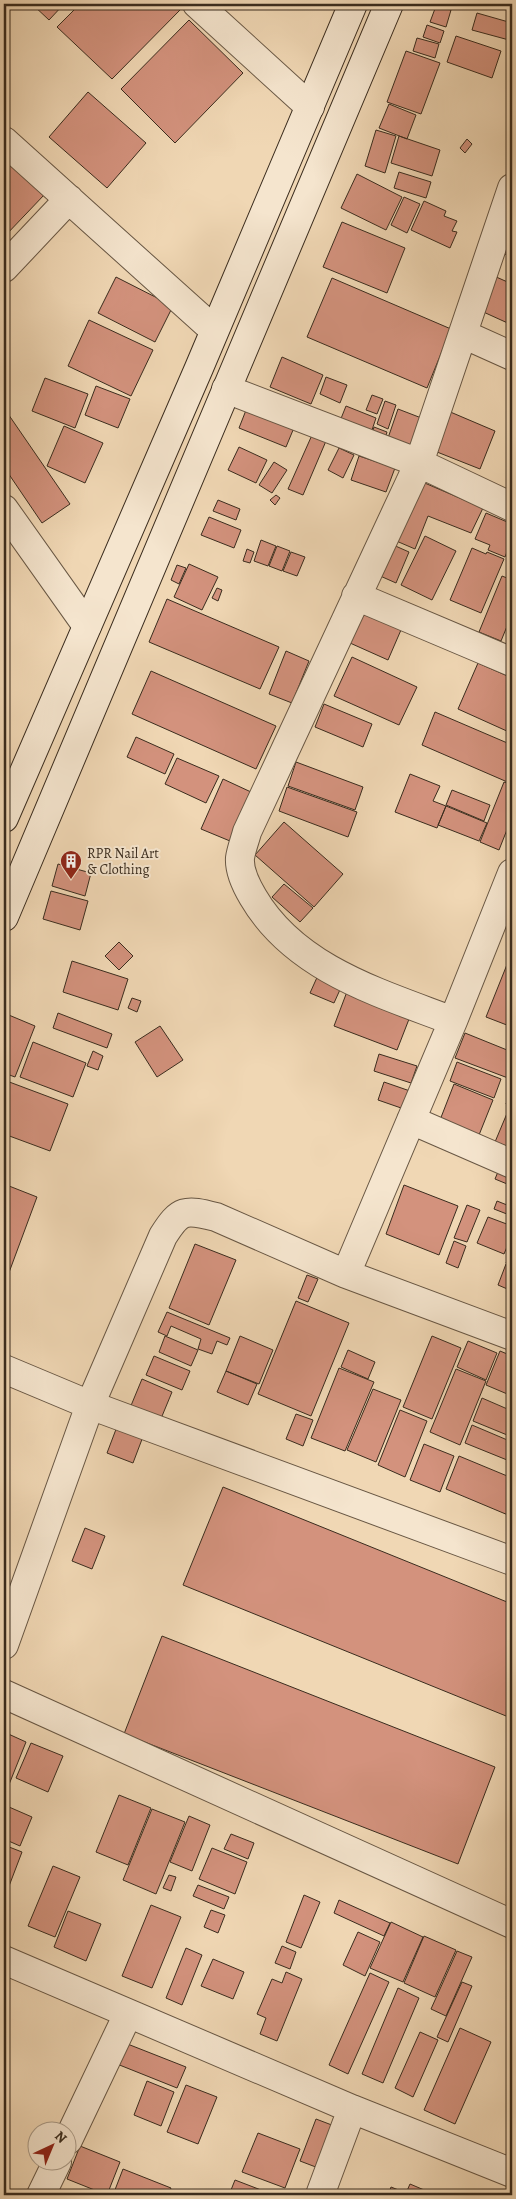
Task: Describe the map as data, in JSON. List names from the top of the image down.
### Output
{
  "places": {
    "building": ["RPR Nail Art & Clothing"]
  },
  "north": "top right"
}
